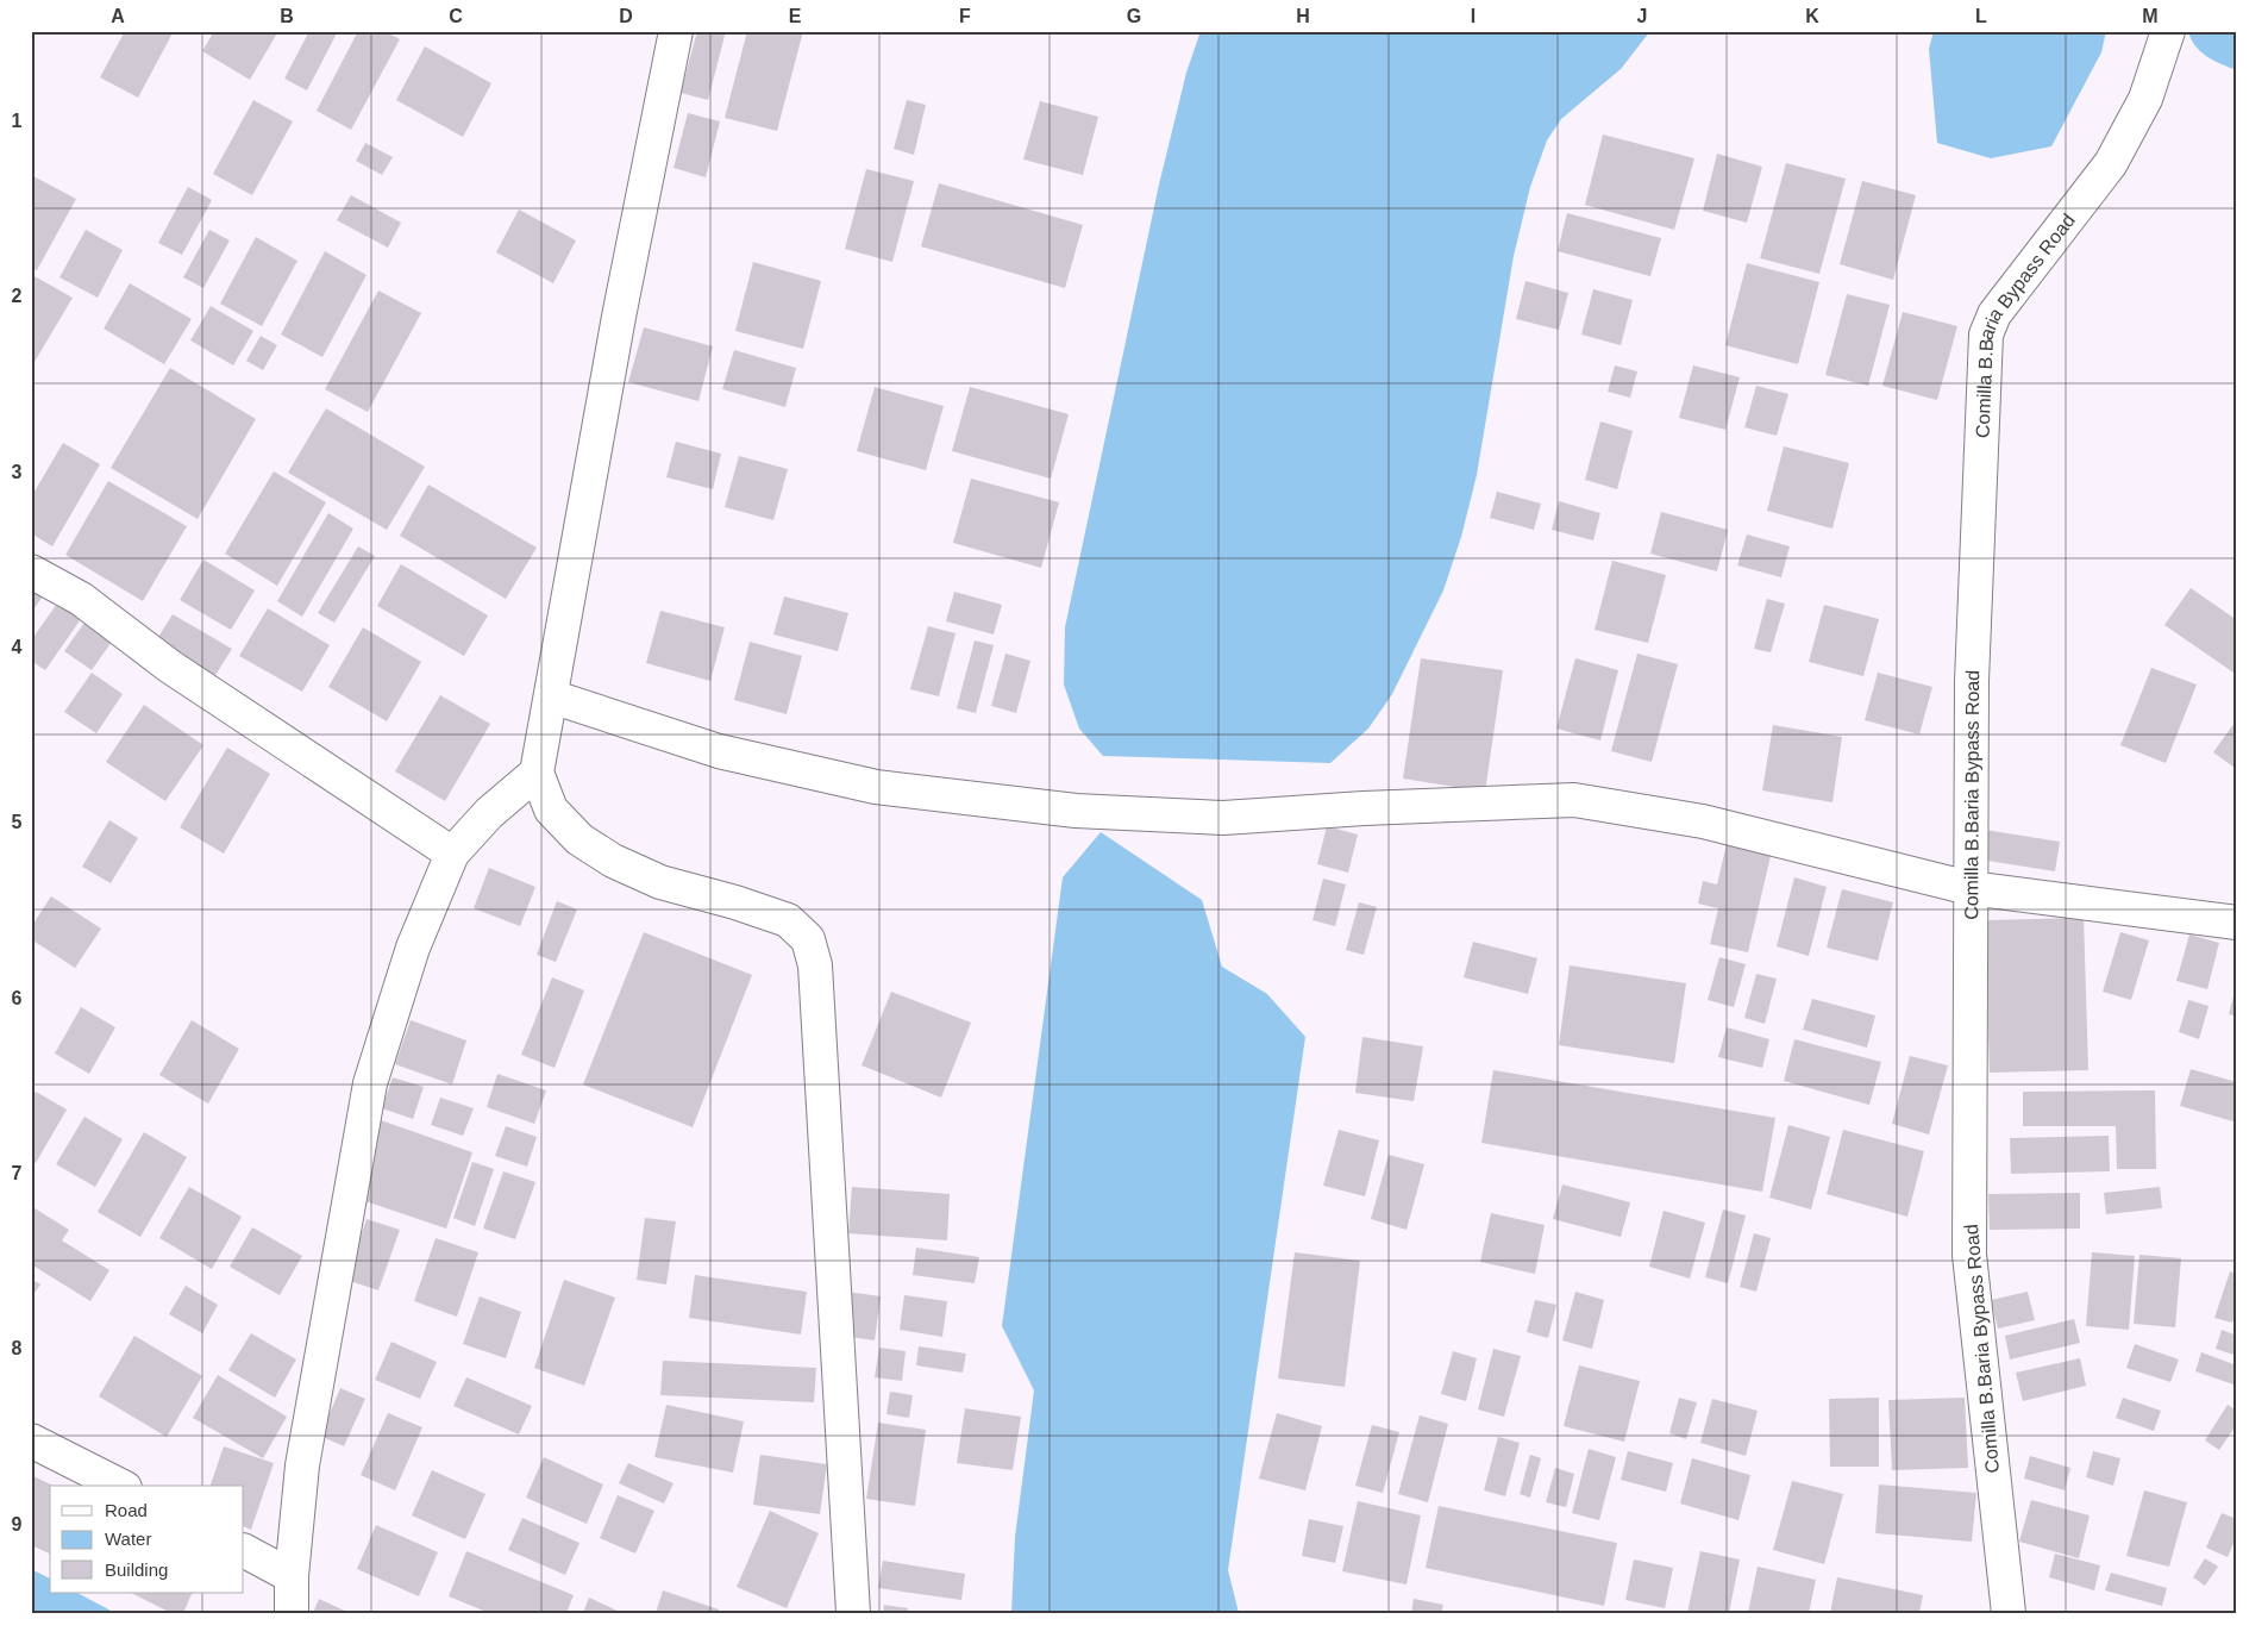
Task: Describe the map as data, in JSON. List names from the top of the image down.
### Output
{
  "streets": {
    "street": ["Comilla B.Baria Bypass Road"]
  },
  "legend": ["Road", "Water", "Building"],
  "grid": {
    "columns": [
      "A",
      "B",
      "C",
      "D",
      "E",
      "F",
      "G",
      "H",
      "I",
      "J",
      "K",
      "L",
      "M"
    ],
    "rows": [
      "1",
      "2",
      "3",
      "4",
      "5",
      "6",
      "7",
      "8",
      "9"
    ]
  }
}
